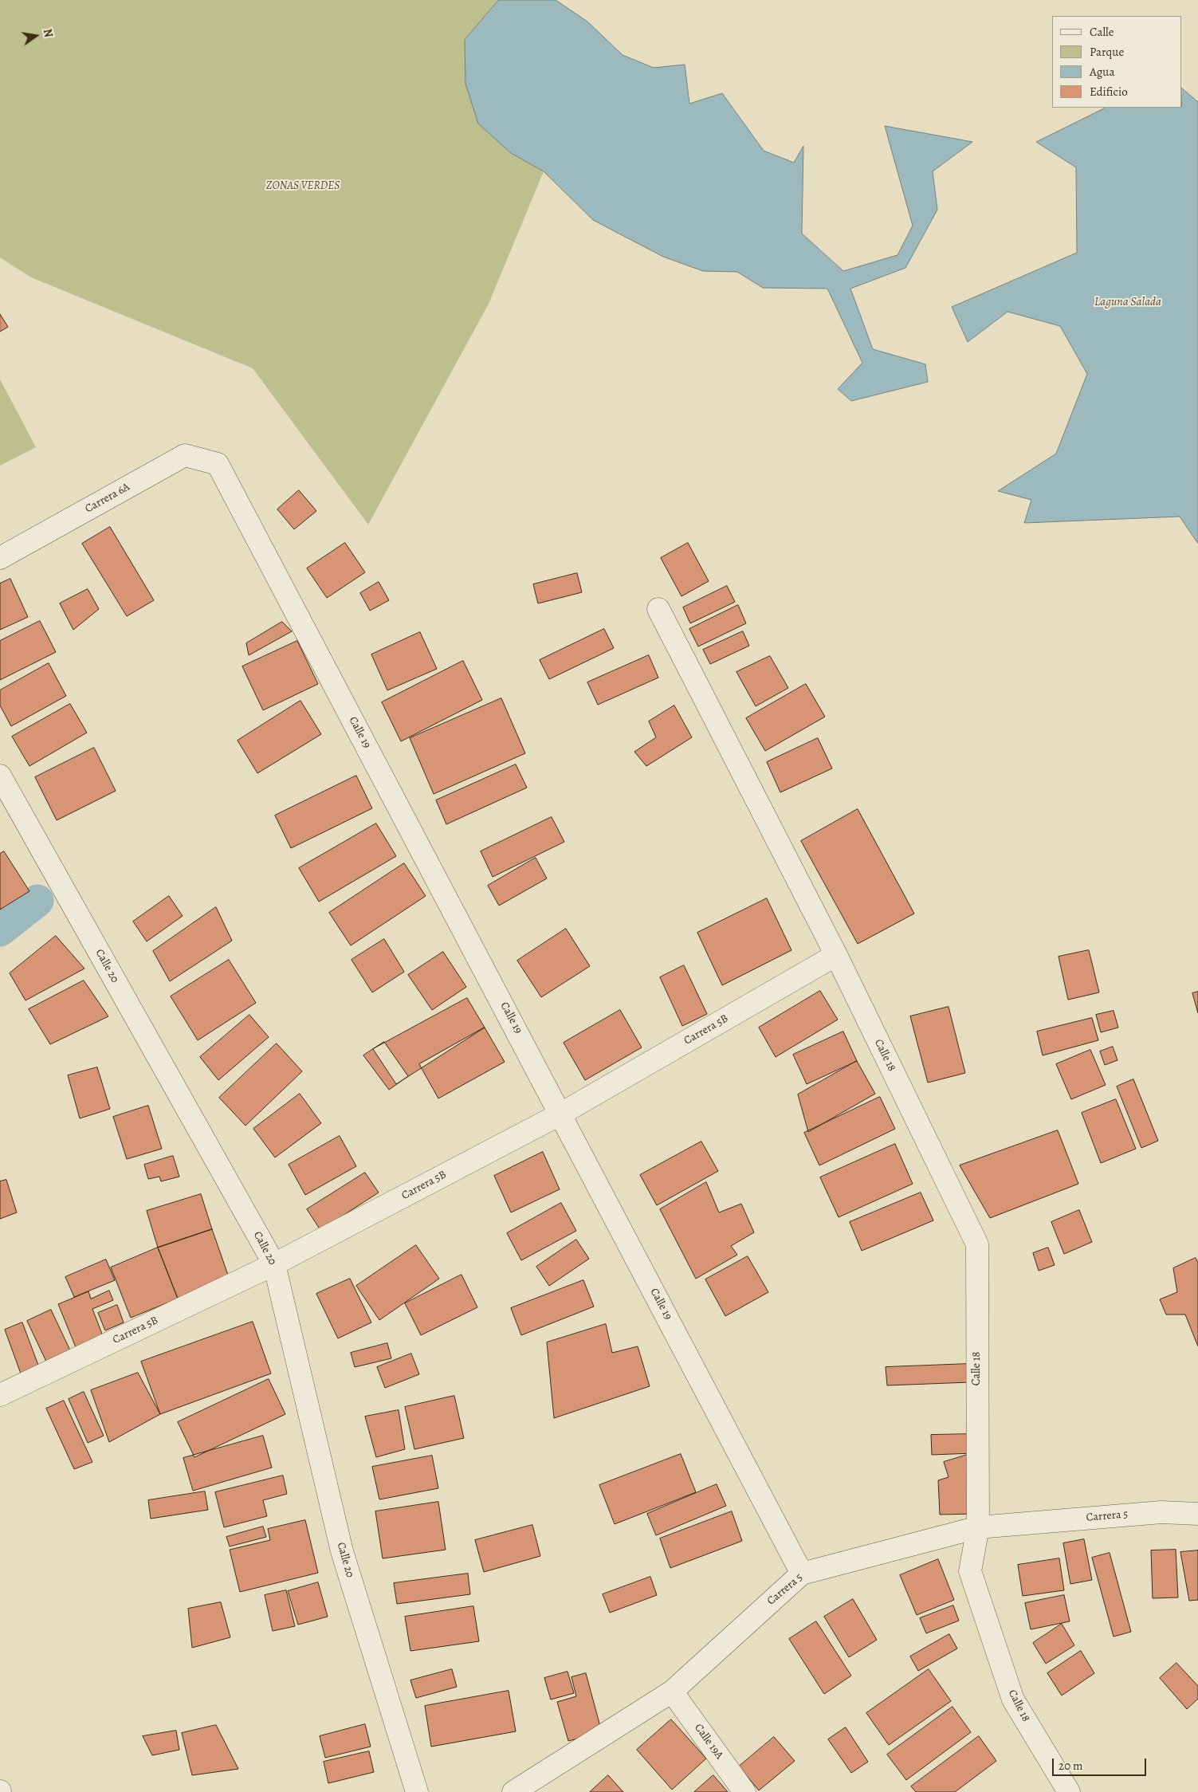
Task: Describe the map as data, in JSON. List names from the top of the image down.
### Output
{
  "streets": {
    "street": [
      "Carrera 6A",
      "Calle 19",
      "Calle 20",
      "Carrera 5B",
      "Calle 18",
      "Carrera 5",
      "Calle 19A"
    ]
  },
  "crossings": [
    ["Carrera 6A", "Calle 19"],
    ["Calle 19", "Carrera 5B"],
    ["Calle 19", "Carrera 5"],
    ["Calle 20", "Carrera 5B"],
    ["Carrera 5B", "Calle 18"],
    ["Calle 18", "Carrera 5"],
    ["Carrera 5", "Calle 19A"]
  ],
  "water": ["Laguna Salada"],
  "parks": ["ZONAS VERDES"],
  "legend": [
    "Calle",
    "Parque",
    "Agua",
    "Edificio"
  ],
  "scale_bar": "20 m",
  "north": "right"
}
